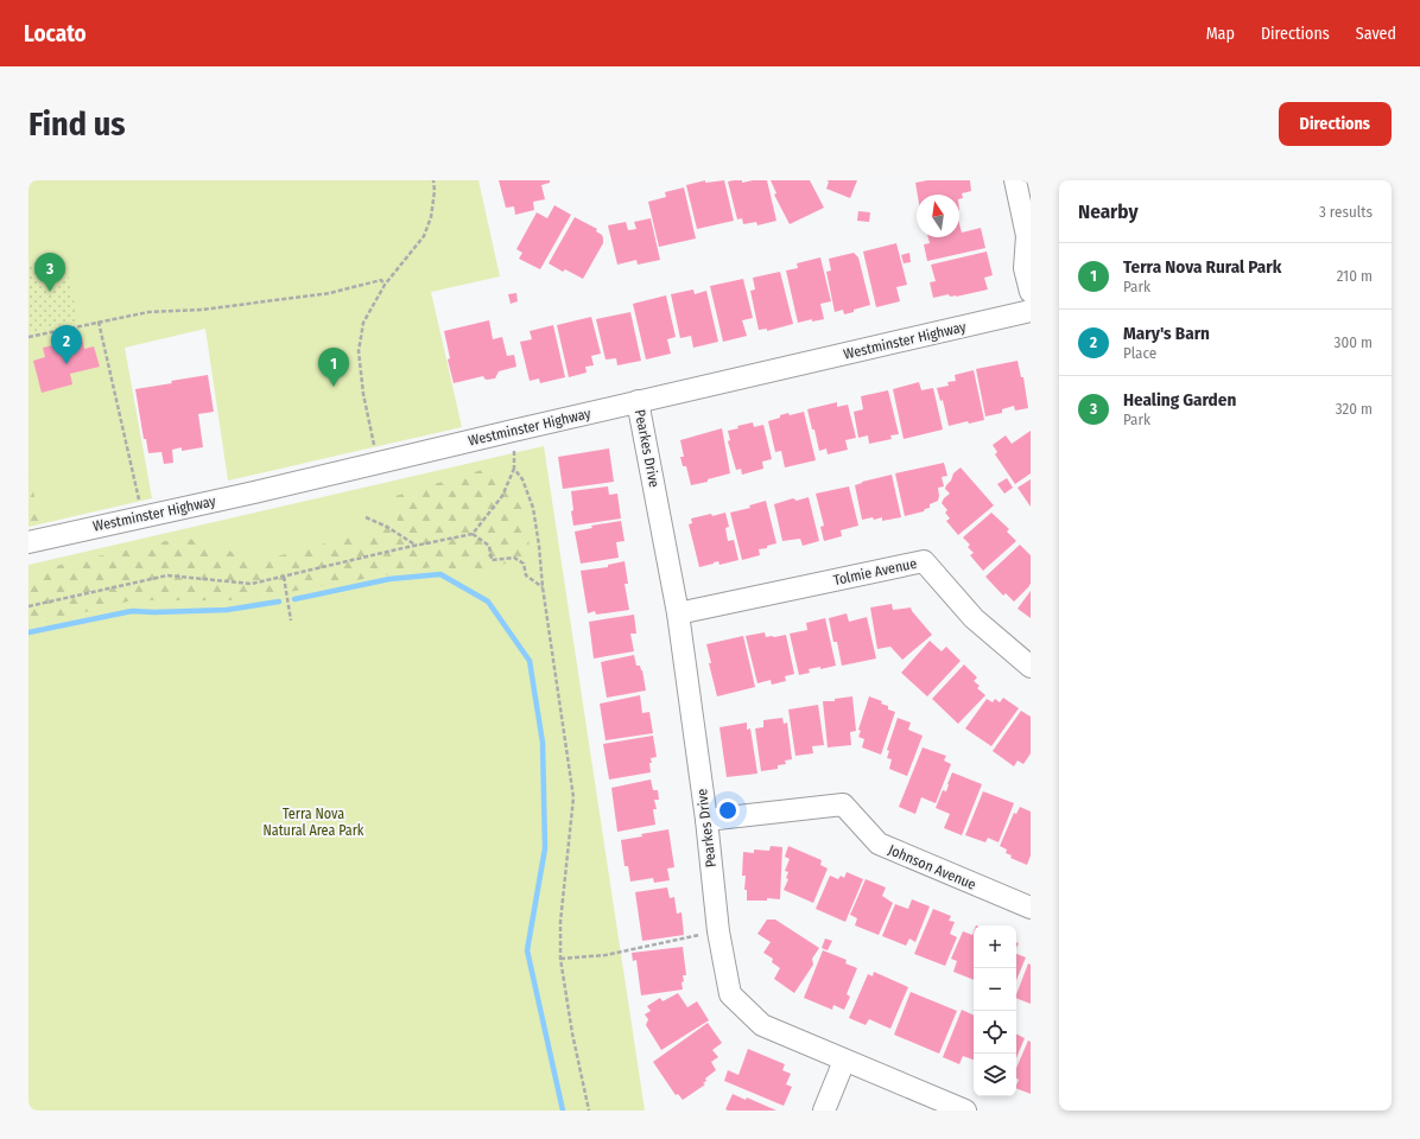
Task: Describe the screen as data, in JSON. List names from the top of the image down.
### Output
{
  "streets": {
    "street": [
      "Westminster Highway",
      "Pearkes Drive",
      "Tolmie Avenue",
      "Johnson Avenue"
    ]
  },
  "crossings": [
    ["Westminster Highway", "Pearkes Drive"],
    ["Pearkes Drive", "Tolmie Avenue"],
    ["Pearkes Drive", "Johnson Avenue"]
  ],
  "parks": ["Terra Nova Natural Area Park"],
  "north": "top",
  "page": {
    "header": "Locato",
    "nav": ["Map", "Directions", "Saved"],
    "buttons": "Directions",
    "title": "Find us",
    "heading": ["Nearby", "3 results"],
    "list": [
      {
        "mark": "1",
        "name": "Terra Nova Rural Park",
        "note": "Park",
        "value": "210 m"
      },
      {
        "mark": "2",
        "name": "Mary's Barn",
        "note": "Place",
        "value": "300 m"
      },
      {
        "mark": "3",
        "name": "Healing Garden",
        "note": "Park",
        "value": "320 m"
      }
    ],
    "pins": ["3", "2", "1"],
    "map_buttons": ["+", "−"]
  }
}
